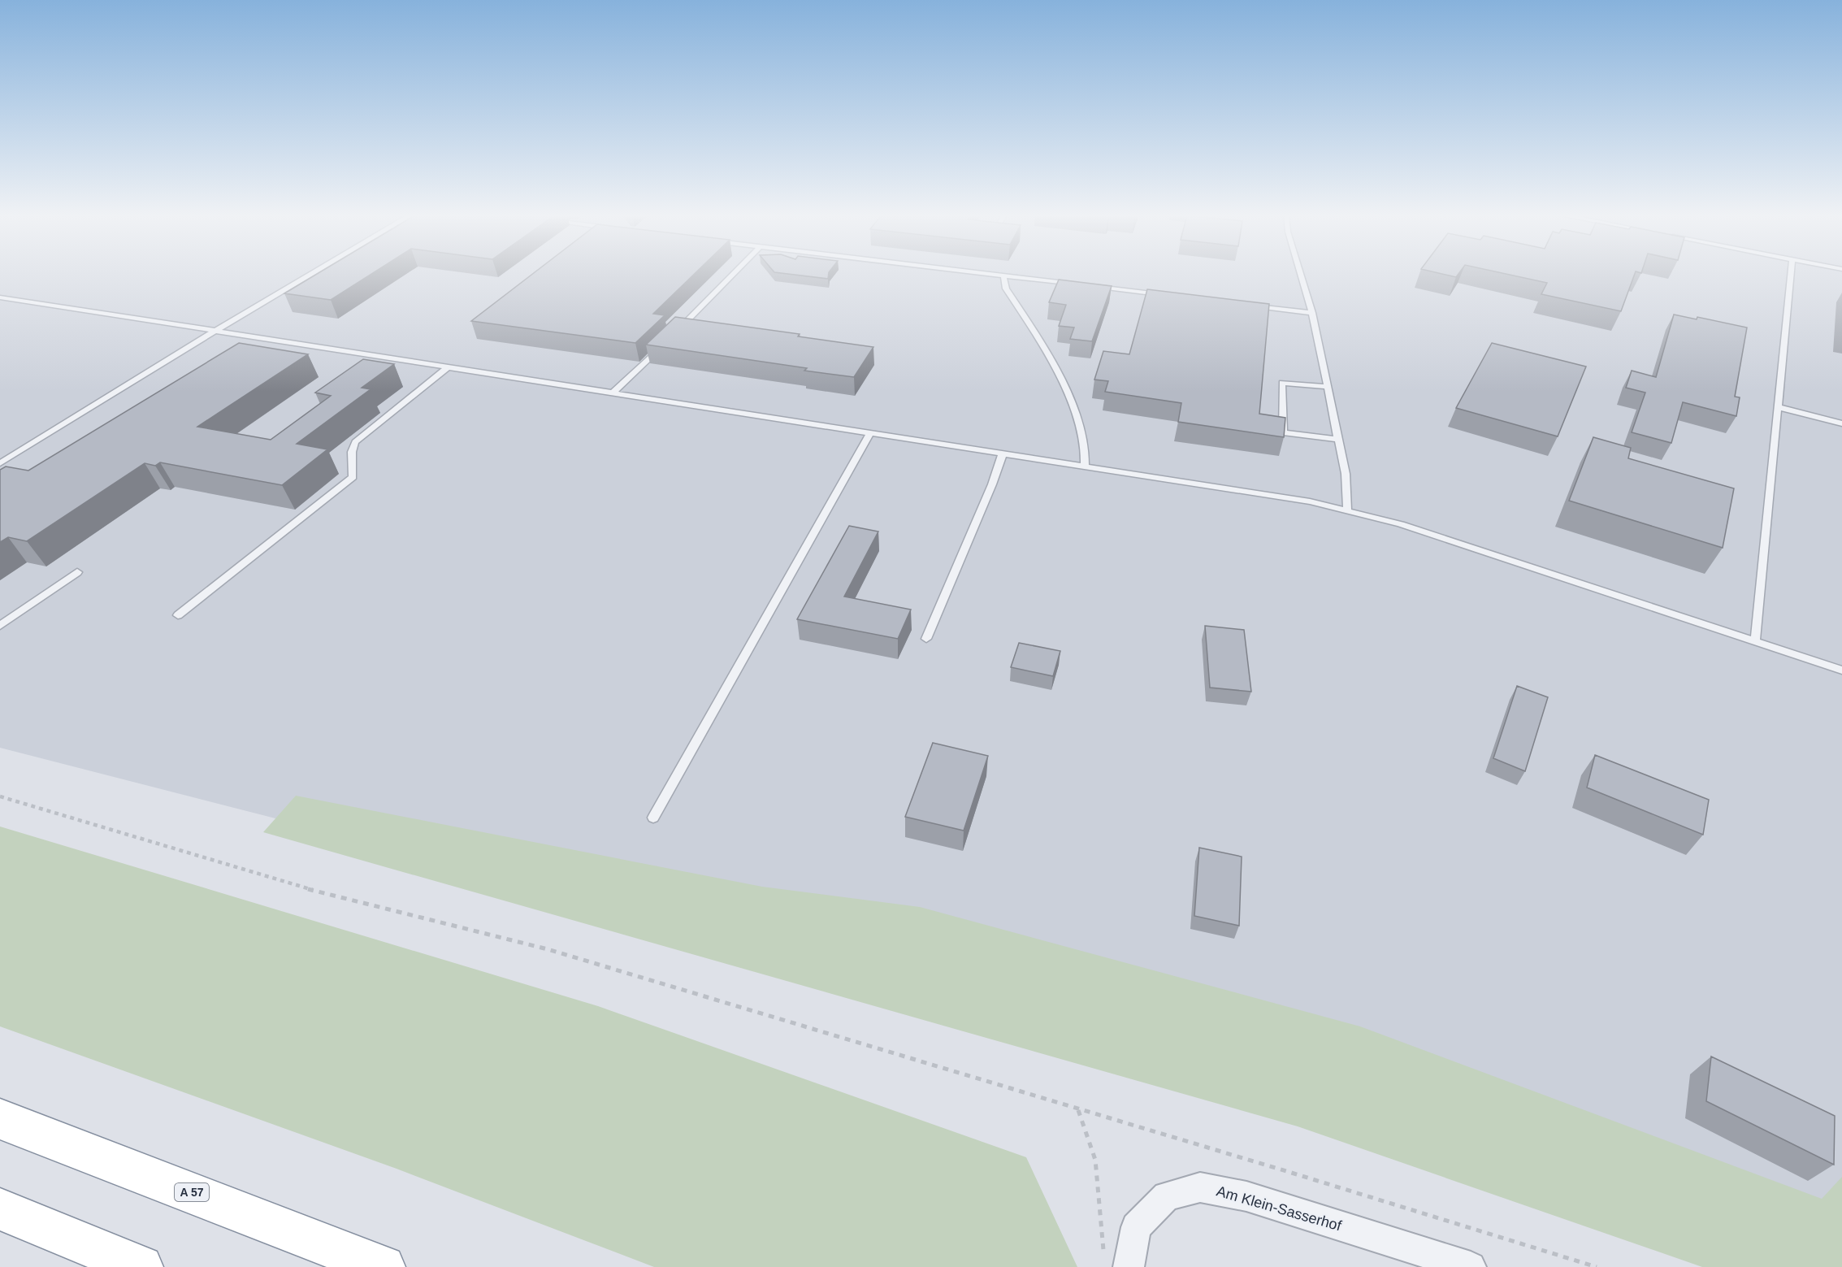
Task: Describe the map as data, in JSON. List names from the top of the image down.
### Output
{
  "streets": {
    "highway": ["A 57"],
    "street": ["Am Klein-Sasserhof"]
  }
}
